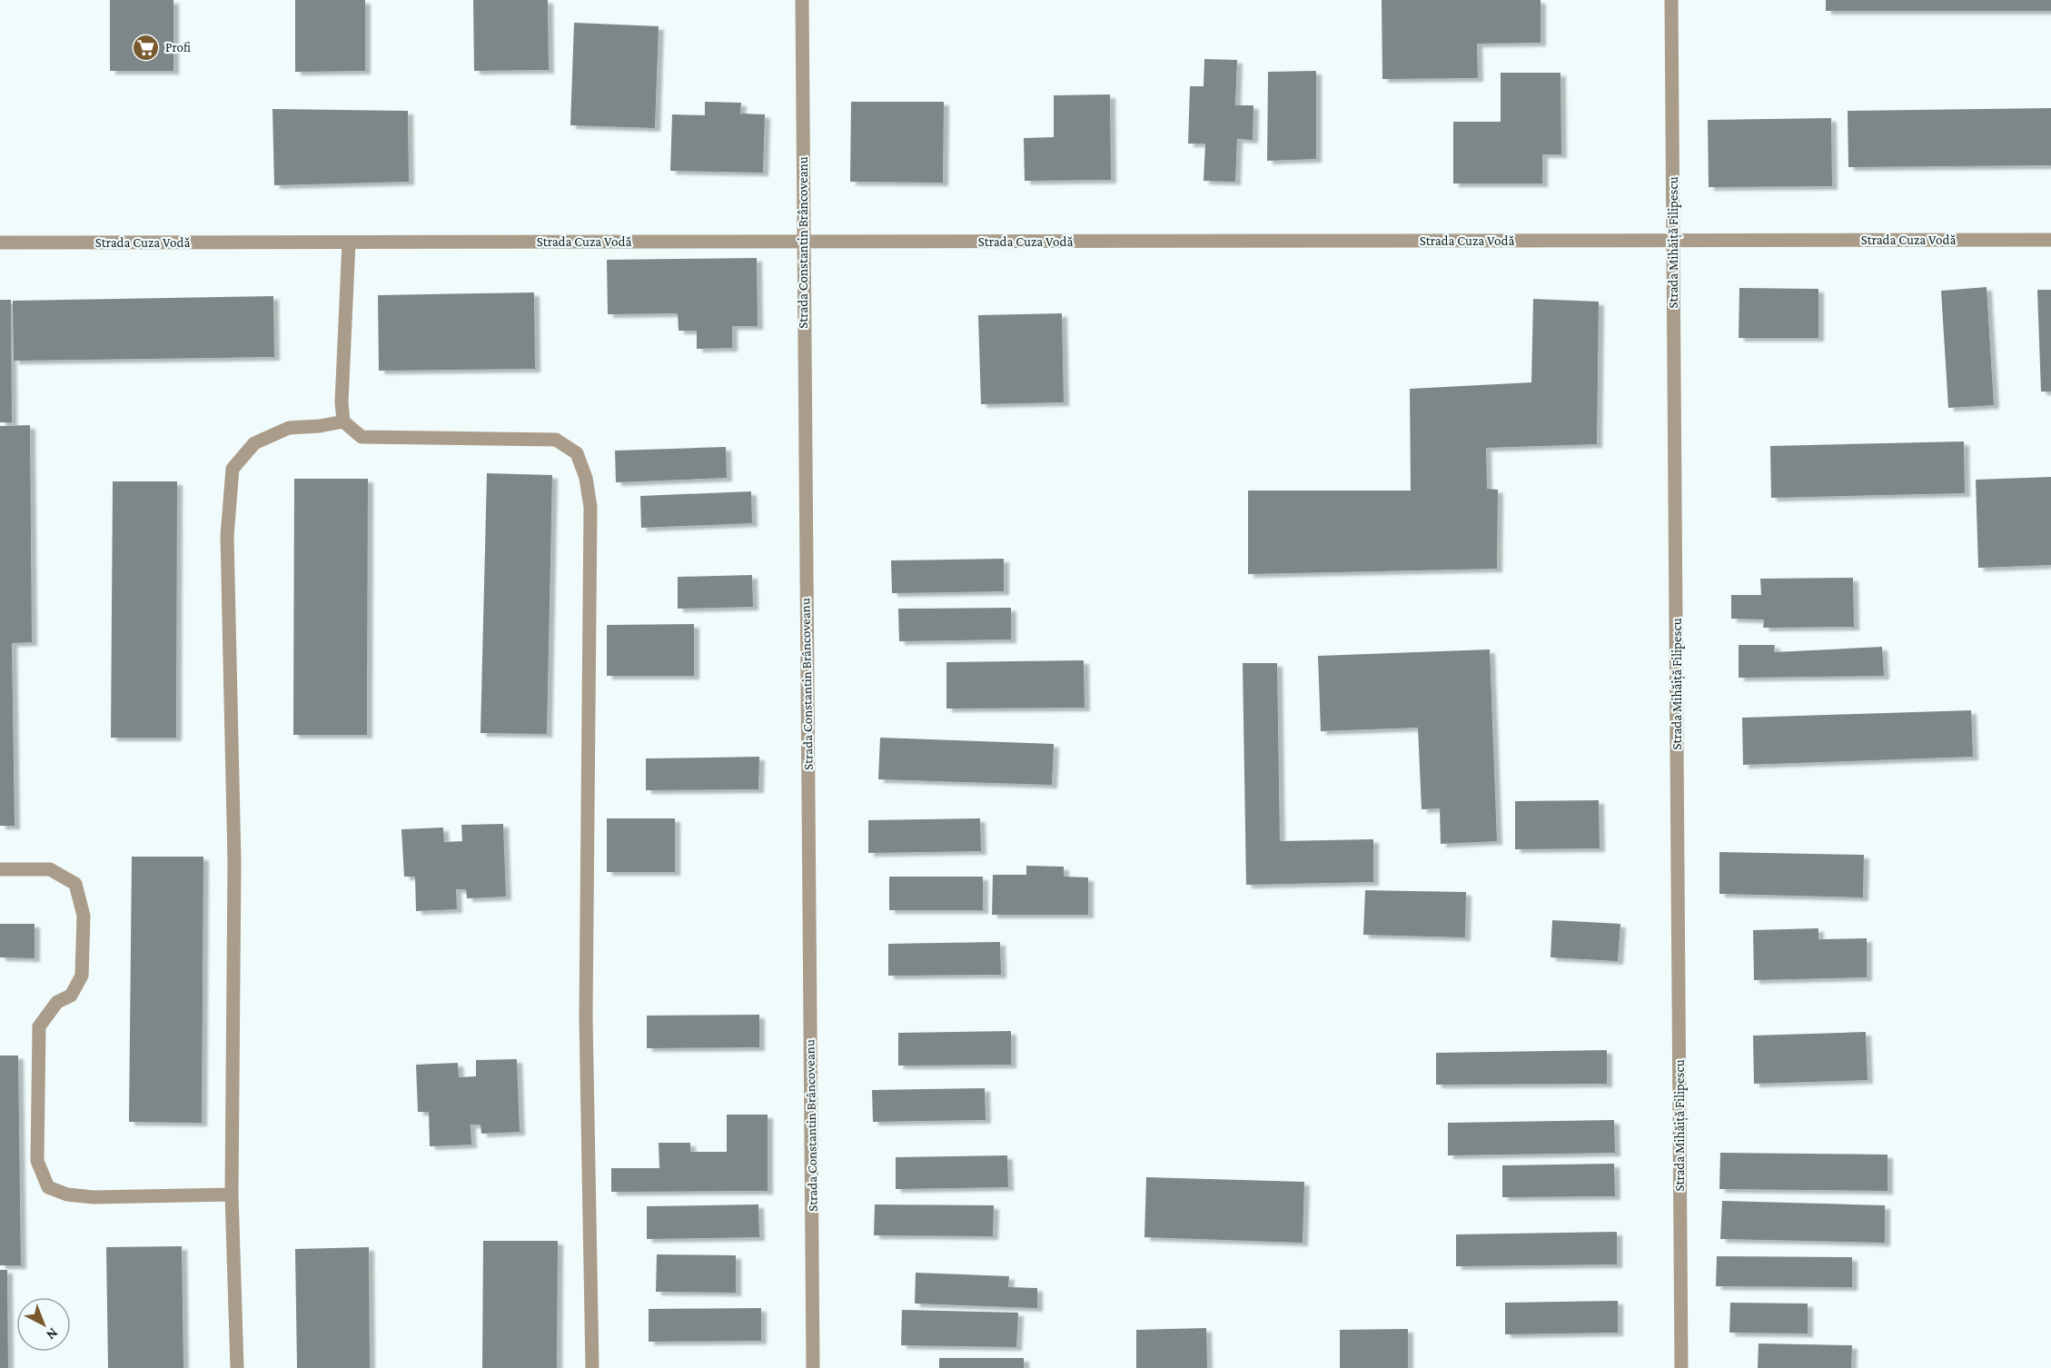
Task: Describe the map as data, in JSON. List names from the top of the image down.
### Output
{
  "streets": {
    "street": ["Strada Cuza Vodă", "Strada Constantin Brâncoveanu", "Strada Mihăiță Filipescu"]
  },
  "crossings": [
    ["Strada Cuza Vodă", "Strada Constantin Brâncoveanu"],
    ["Strada Cuza Vodă", "Strada Mihăiță Filipescu"]
  ],
  "places": {
    "supermarket": ["Profi"]
  },
  "north": "bottom right"
}
